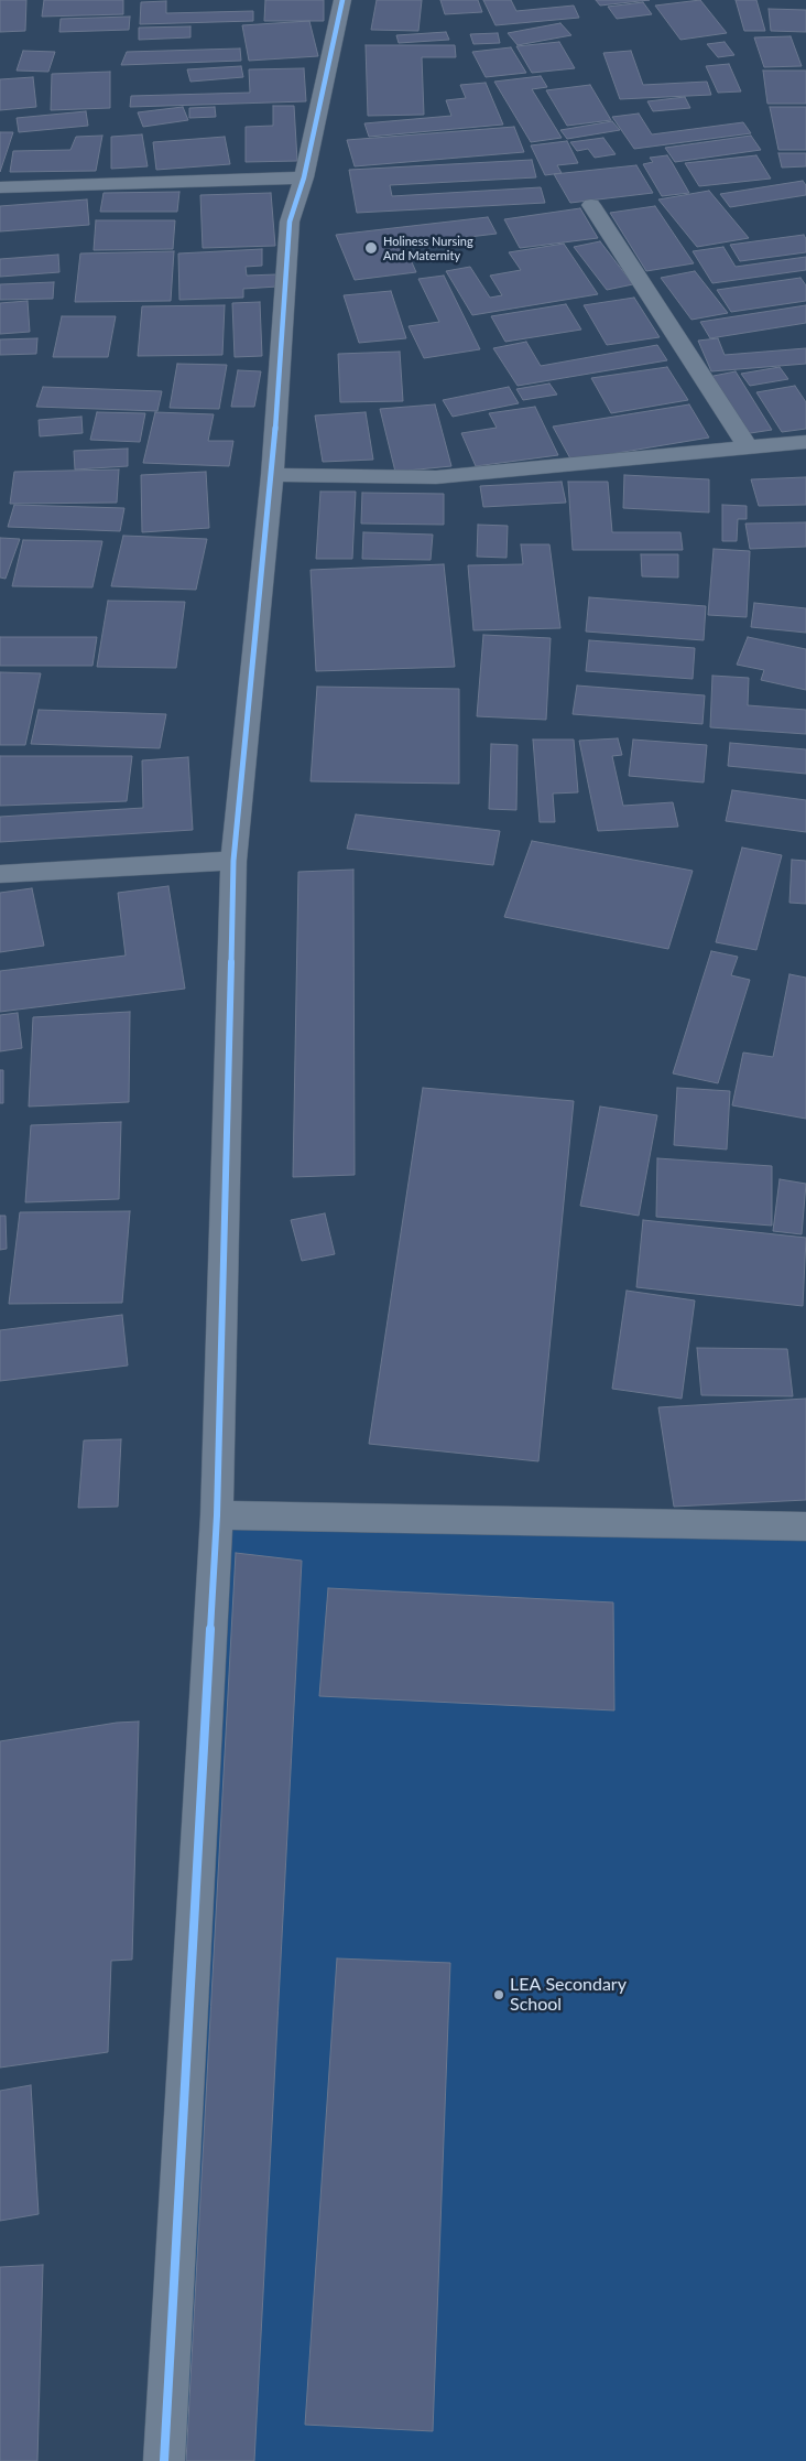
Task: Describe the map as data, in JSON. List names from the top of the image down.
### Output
{
  "places": ["Holiness Nursing And Maternity", "LEA Secondary School"]
}
